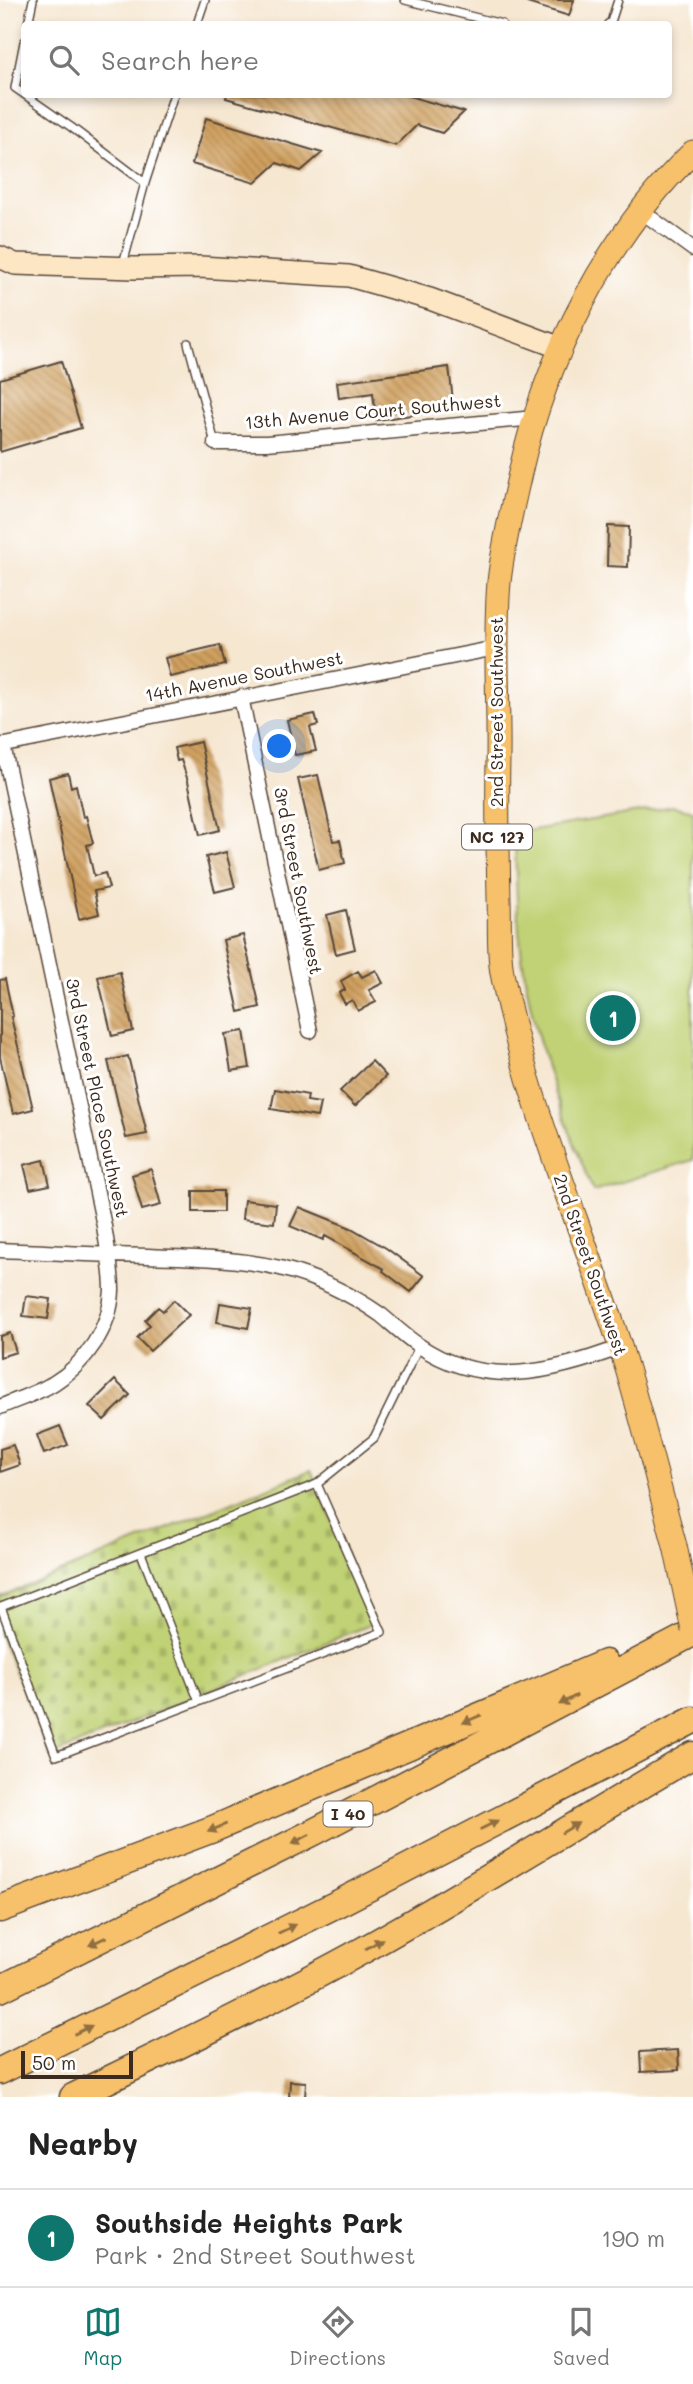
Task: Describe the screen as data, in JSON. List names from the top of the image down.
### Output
{
  "streets": {
    "highway": ["I 40"],
    "main road": ["2nd Street Southwest", "NC 127"],
    "street": [
      "13th Avenue Court Southwest",
      "14th Avenue Southwest",
      "3rd Street Southwest",
      "3rd Street Place Southwest"
    ]
  },
  "crossings": [
    ["13th Avenue Court Southwest", "2nd Street Southwest"],
    ["14th Avenue Southwest", "2nd Street Southwest"],
    ["14th Avenue Southwest", "3rd Street Southwest"],
    ["14th Avenue Southwest", "3rd Street Place Southwest"],
    ["2nd Street Southwest", "I 40"]
  ],
  "scale_bar": "50 m",
  "page": {
    "search": "Search here",
    "pins": "1",
    "scale": "50 m",
    "heading": "Nearby",
    "list": [
      {
        "mark": "1",
        "name": "Southside Heights Park",
        "note": "Park · 2nd Street Southwest",
        "value": "190 m"
      }
    ],
    "nav": ["Map", "Directions", "Saved"]
  }
}
